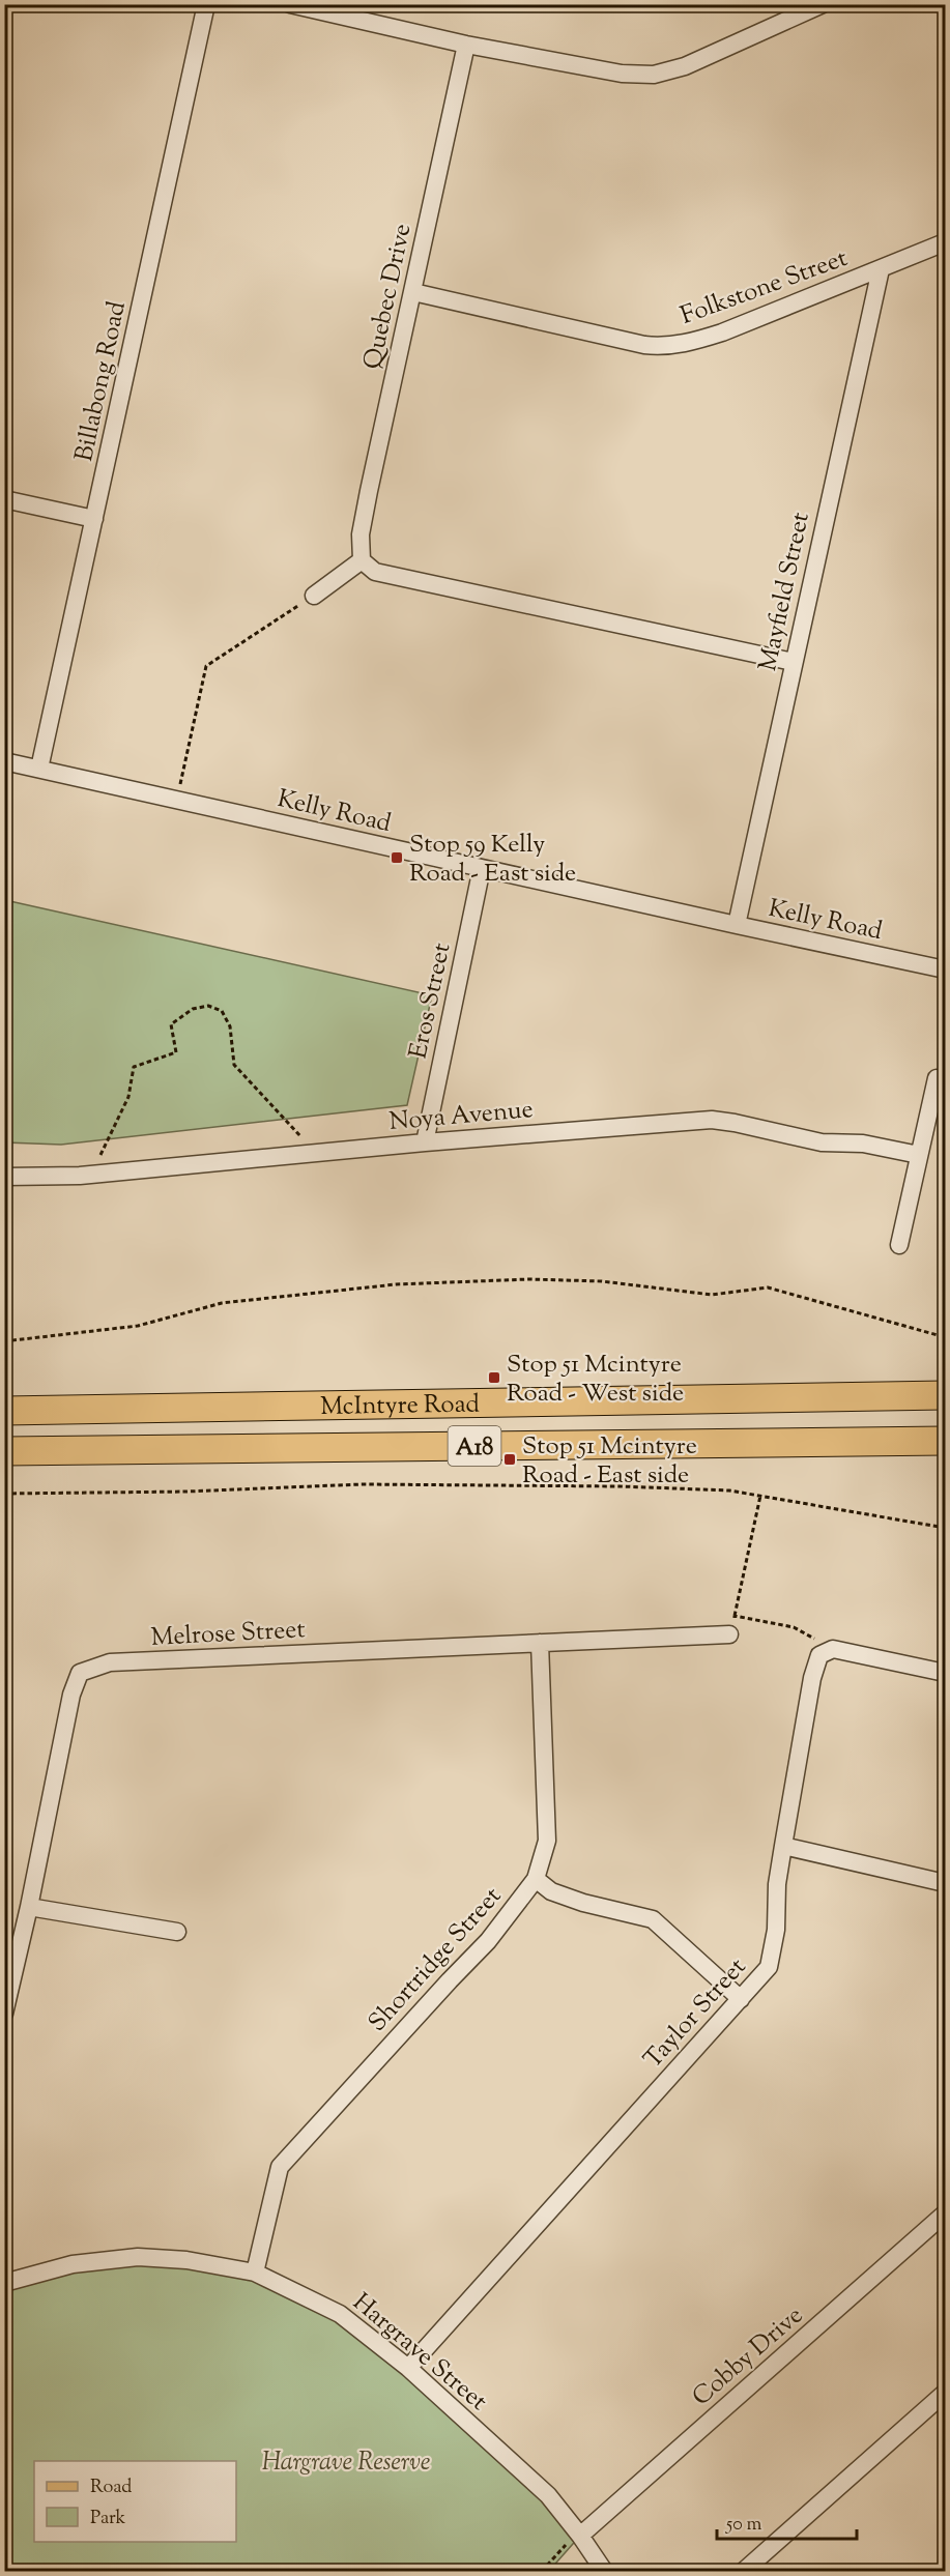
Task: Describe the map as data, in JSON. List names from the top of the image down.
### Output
{
  "streets": {
    "main road": ["McIntyre Road", "A18"],
    "street": [
      "Folkstone Street",
      "Quebec Drive",
      "Billabong Road",
      "Mayfield Street",
      "Kelly Road",
      "Eros Street",
      "Noya Avenue",
      "Melrose Street",
      "Shortridge Street",
      "Taylor Street",
      "Hargrave Street",
      "Cobby Drive"
    ]
  },
  "crossings": [
    ["Folkstone Street", "Quebec Drive"],
    ["Folkstone Street", "Mayfield Street"],
    ["Billabong Road", "Kelly Road"],
    ["Mayfield Street", "Kelly Road"],
    ["Kelly Road", "Eros Street"],
    ["Eros Street", "Noya Avenue"],
    ["Melrose Street", "Shortridge Street"],
    ["Shortridge Street", "Hargrave Street"],
    ["Taylor Street", "Hargrave Street"],
    ["Hargrave Street", "Cobby Drive"]
  ],
  "parks": ["Hargrave Reserve"],
  "places": {
    "transit": ["Stop 59 Kelly Road - East side", "Stop 51 Mcintyre Road - West side", "Stop 51 Mcintyre Road - East side"]
  },
  "legend": ["Road", "Park"],
  "scale_bar": "50 m"
}
